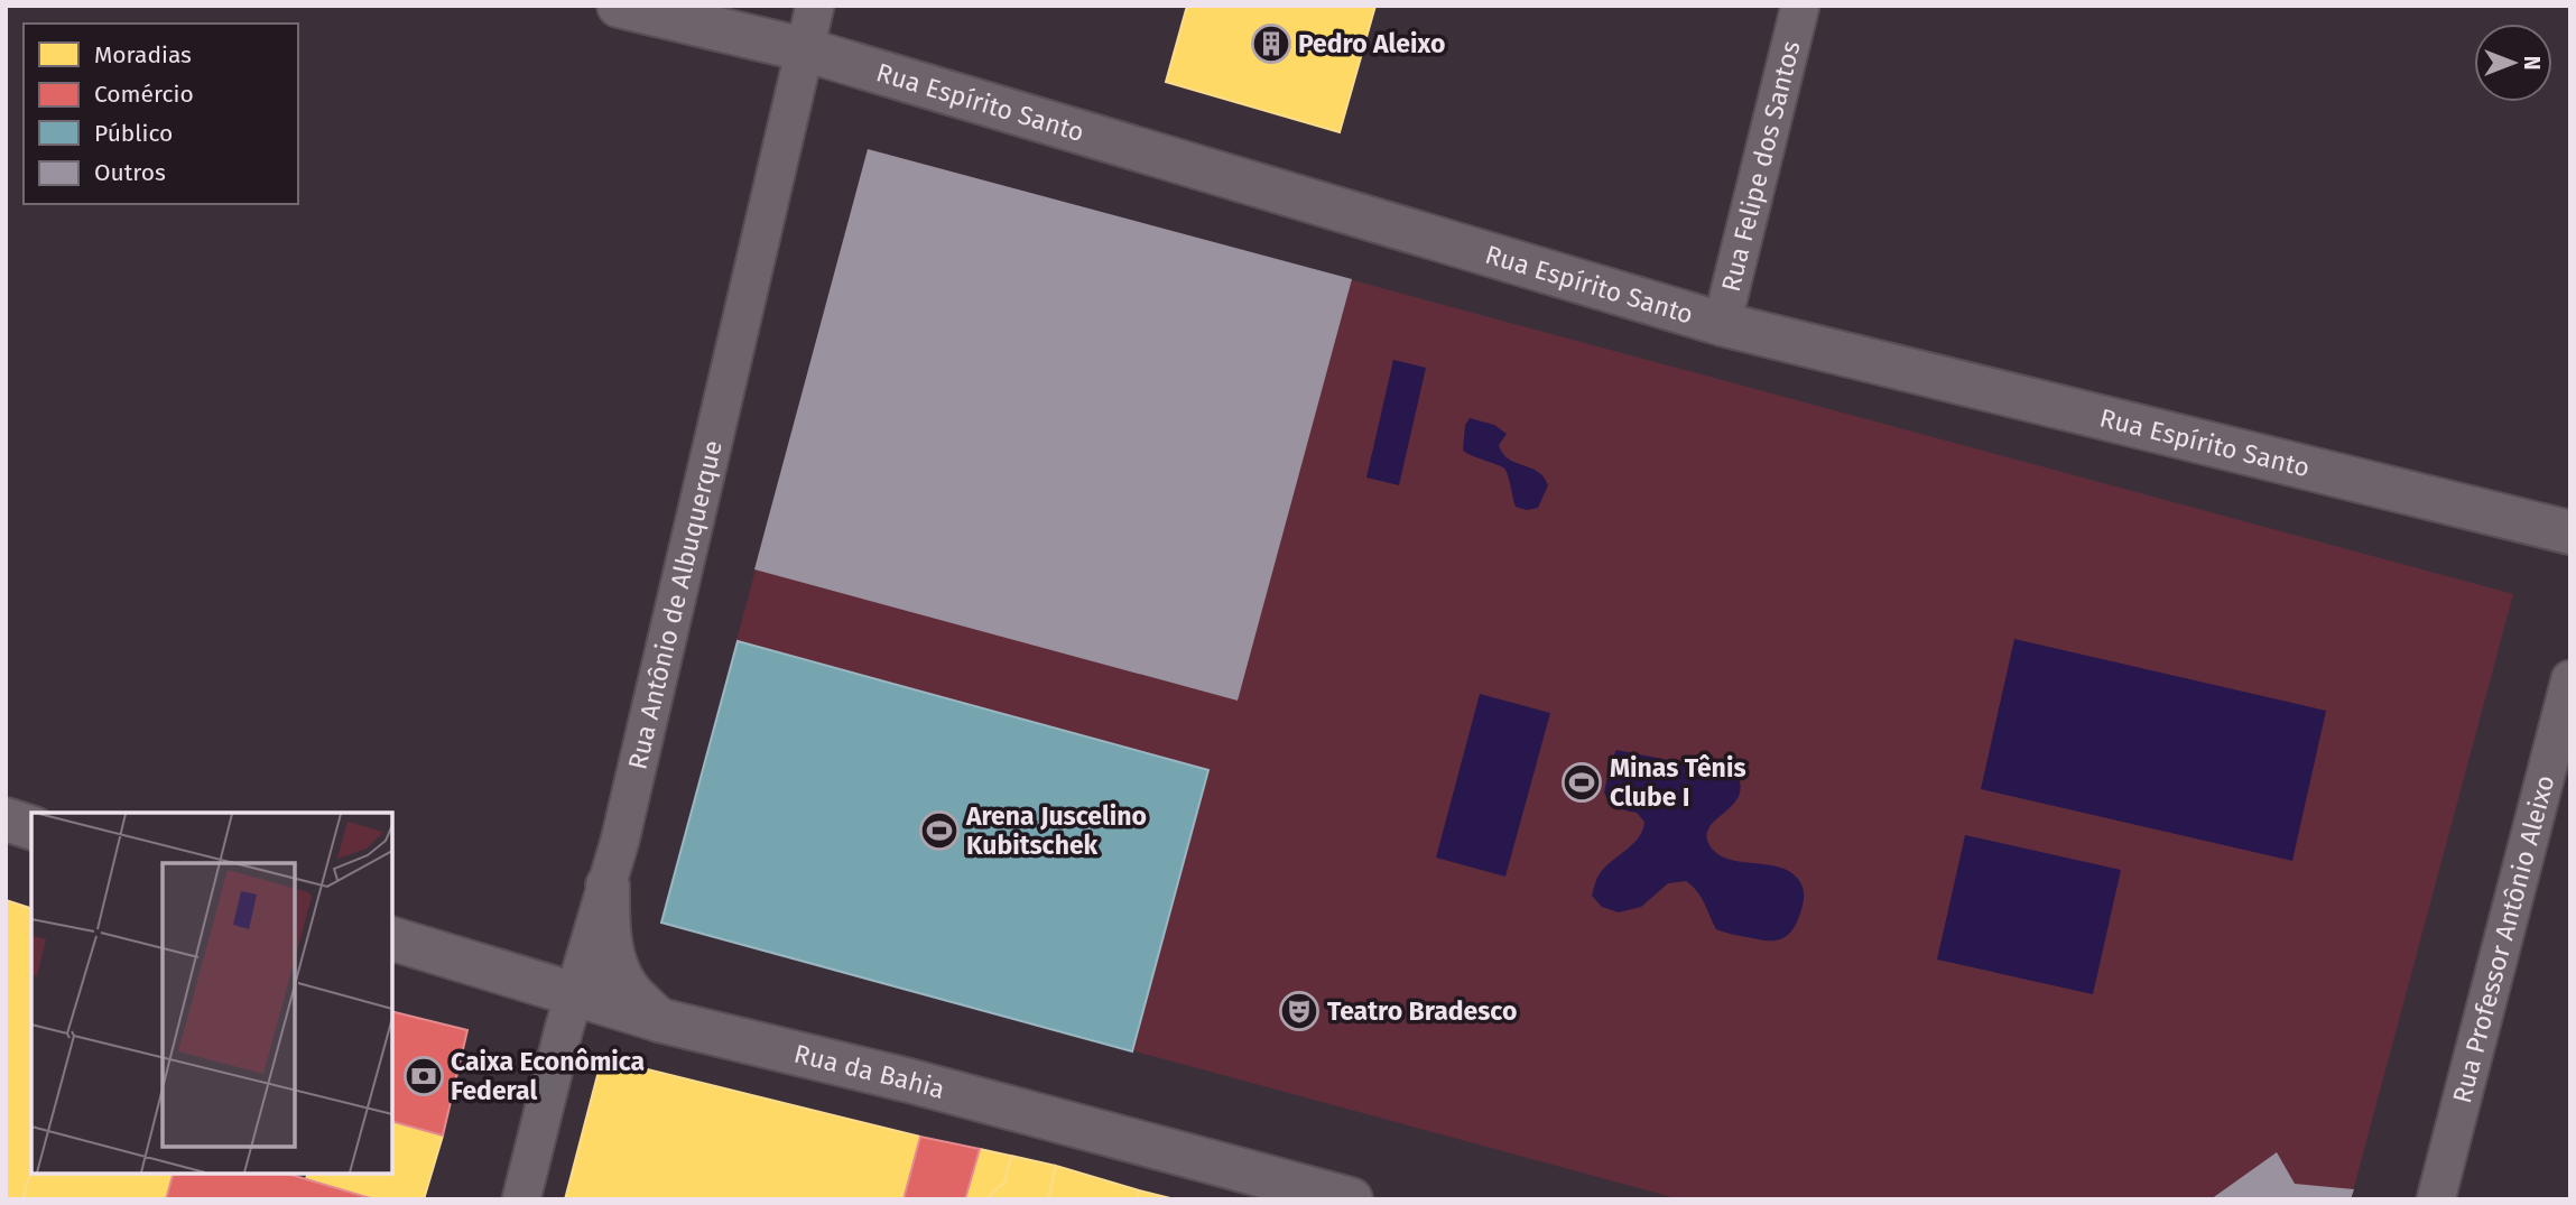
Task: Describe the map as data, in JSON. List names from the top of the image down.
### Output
{
  "streets": {
    "street": [
      "Rua Espírito Santo",
      "Rua Felipe dos Santos",
      "Rua Antônio de Albuquerque",
      "Rua Professor Antônio Aleixo",
      "Rua da Bahia"
    ]
  },
  "crossings": [
    ["Rua Espírito Santo", "Rua Felipe dos Santos"],
    ["Rua Espírito Santo", "Rua Antônio de Albuquerque"],
    ["Rua Antônio de Albuquerque", "Rua da Bahia"]
  ],
  "places": {
    "building": ["Pedro Aleixo"],
    "sports": ["Minas Tênis Clube I", "Arena Juscelino Kubitschek"],
    "theatre": ["Teatro Bradesco"],
    "bank": ["Caixa Econômica Federal"]
  },
  "legend": [
    "Moradias",
    "Comércio",
    "Público",
    "Outros"
  ],
  "north": "right"
}
